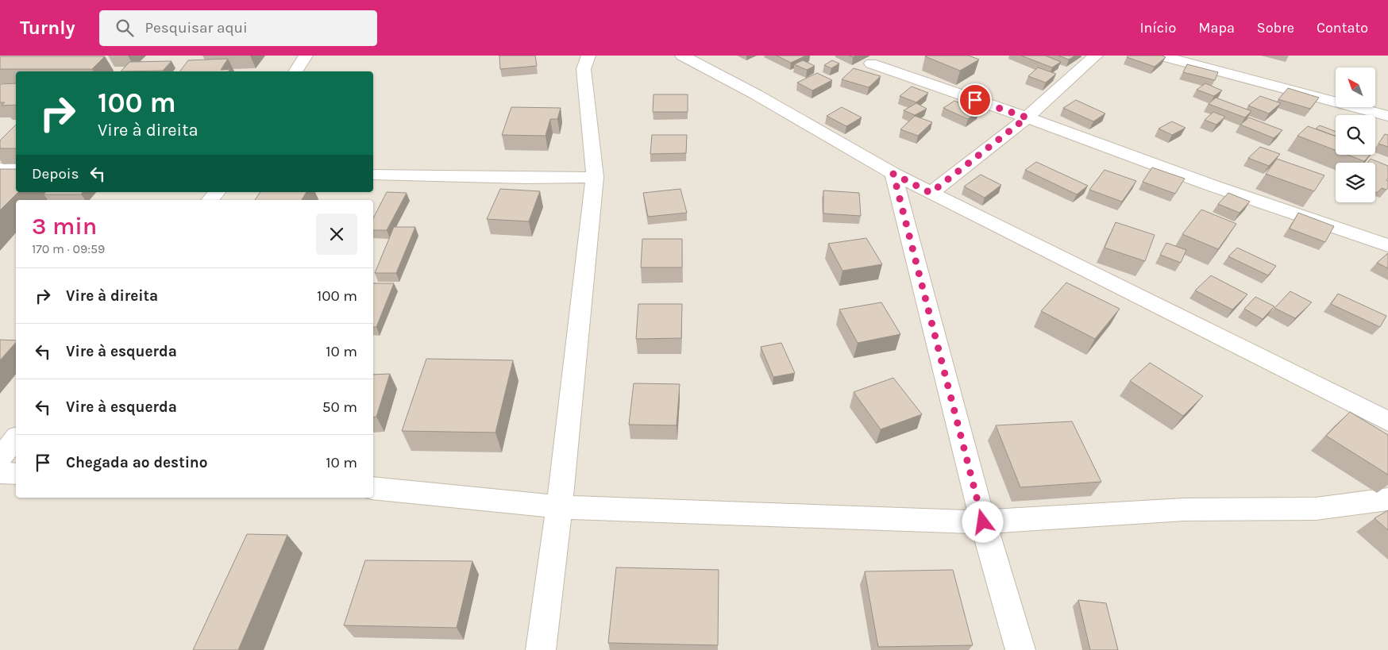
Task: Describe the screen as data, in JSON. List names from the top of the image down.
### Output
{
  "north": "top left",
  "page": {
    "header": "Turnly",
    "search": "Pesquisar aqui",
    "nav": [
      "Início",
      "Mapa",
      "Sobre",
      "Contato"
    ],
    "turn": ["100 m", "Vire à direita"],
    "then": "Depois",
    "heading": ["3 min", "170 m · 09:59"],
    "list": [
      {
        "name": "Vire à direita",
        "value": "100 m"
      },
      {
        "name": "Vire à esquerda",
        "value": "10 m"
      },
      {
        "name": "Vire à esquerda",
        "value": "50 m"
      },
      {
        "name": "Chegada ao destino",
        "value": "10 m"
      }
    ]
  }
}
